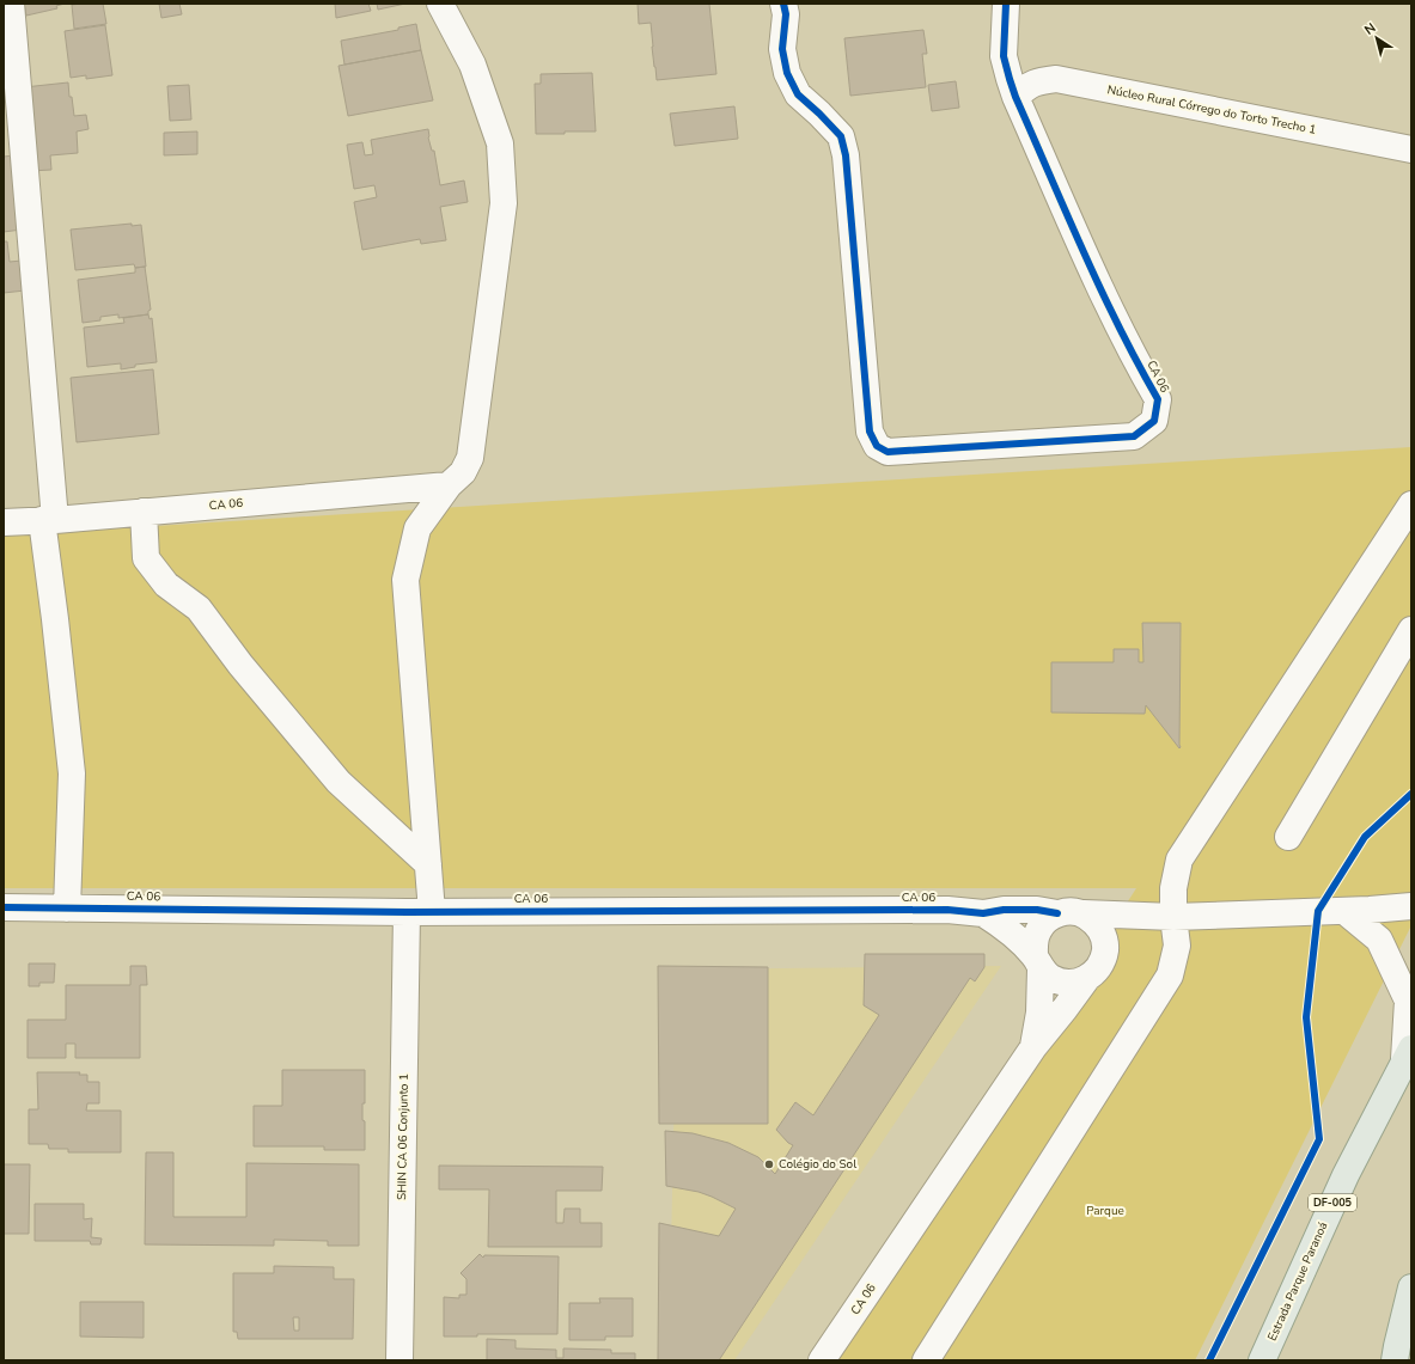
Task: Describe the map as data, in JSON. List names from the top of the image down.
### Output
{
  "streets": {
    "main road": ["DF-005", "Estrada Parque Paranoá"],
    "street": ["Núcleo Rural Córrego do Torto Trecho 1", "CA 06", "SHIN CA 06 Conjunto 1"]
  },
  "crossings": [
    ["Núcleo Rural Córrego do Torto Trecho 1", "CA 06"],
    ["CA 06", "SHIN CA 06 Conjunto 1"]
  ],
  "parks": ["Parque"],
  "places": ["Colégio do Sol"],
  "north": "top left"
}
